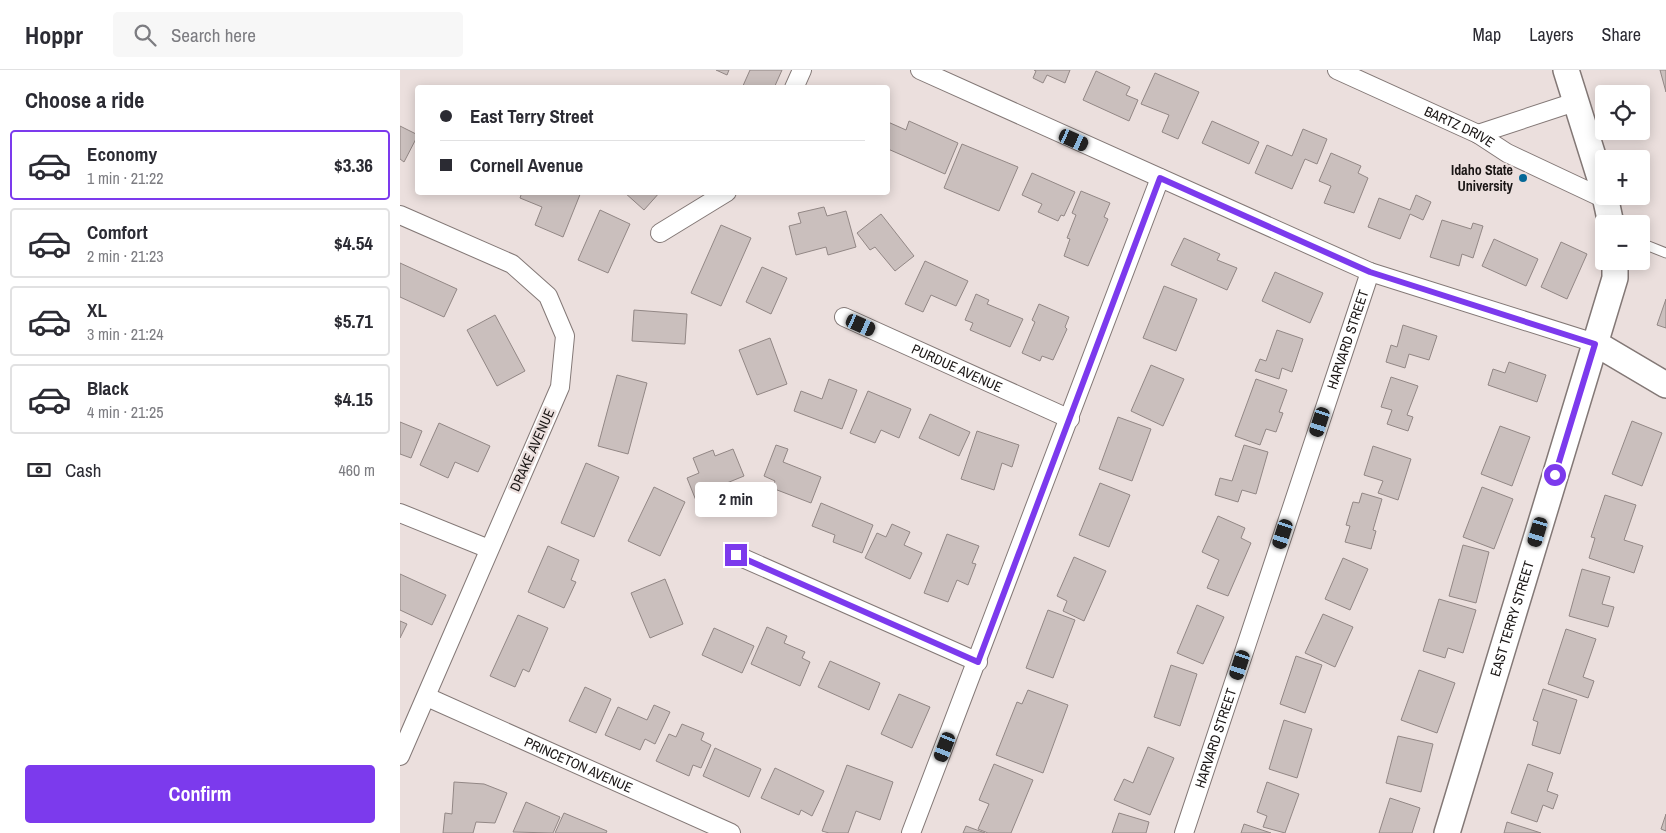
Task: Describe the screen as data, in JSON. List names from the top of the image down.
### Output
{
  "streets": {
    "street": [
      "BARTZ DRIVE",
      "HARVARD STREET",
      "PURDUE AVENUE",
      "DRAKE AVENUE",
      "EAST TERRY STREET",
      "PRINCETON AVENUE"
    ]
  },
  "crossings": [
    ["DRAKE AVENUE", "PRINCETON AVENUE"]
  ],
  "places": ["Idaho State University"],
  "page": {
    "header": "Hoppr",
    "search": "Search here",
    "nav": ["Map", "Layers", "Share"],
    "heading": "Choose a ride",
    "map_buttons": ["+", "−"],
    "banner": ["East Terry Street", "Cornell Avenue"],
    "list": [
      {
        "name": "Economy",
        "note": "1 min · 21:22",
        "value": "$3.36"
      },
      {
        "name": "Comfort",
        "note": "2 min · 21:23",
        "value": "$4.54"
      },
      {
        "name": "XL",
        "note": "3 min · 21:24",
        "value": "$5.71"
      },
      {
        "name": "Black",
        "note": "4 min · 21:25",
        "value": "$4.15"
      }
    ],
    "pay": ["Cash", "460 m"],
    "bubble": "2 min",
    "buttons": "Confirm"
  }
}
